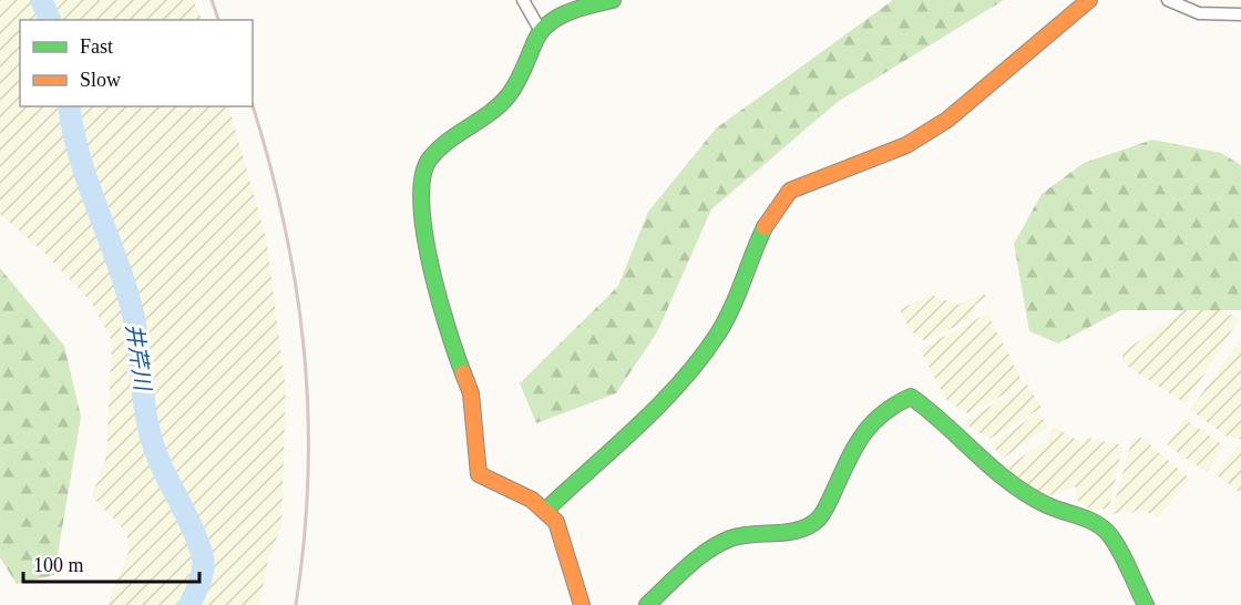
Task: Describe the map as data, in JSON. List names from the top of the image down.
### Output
{
  "water": ["井芹川"],
  "legend": ["Fast", "Slow"],
  "scale_bar": "100 m"
}
